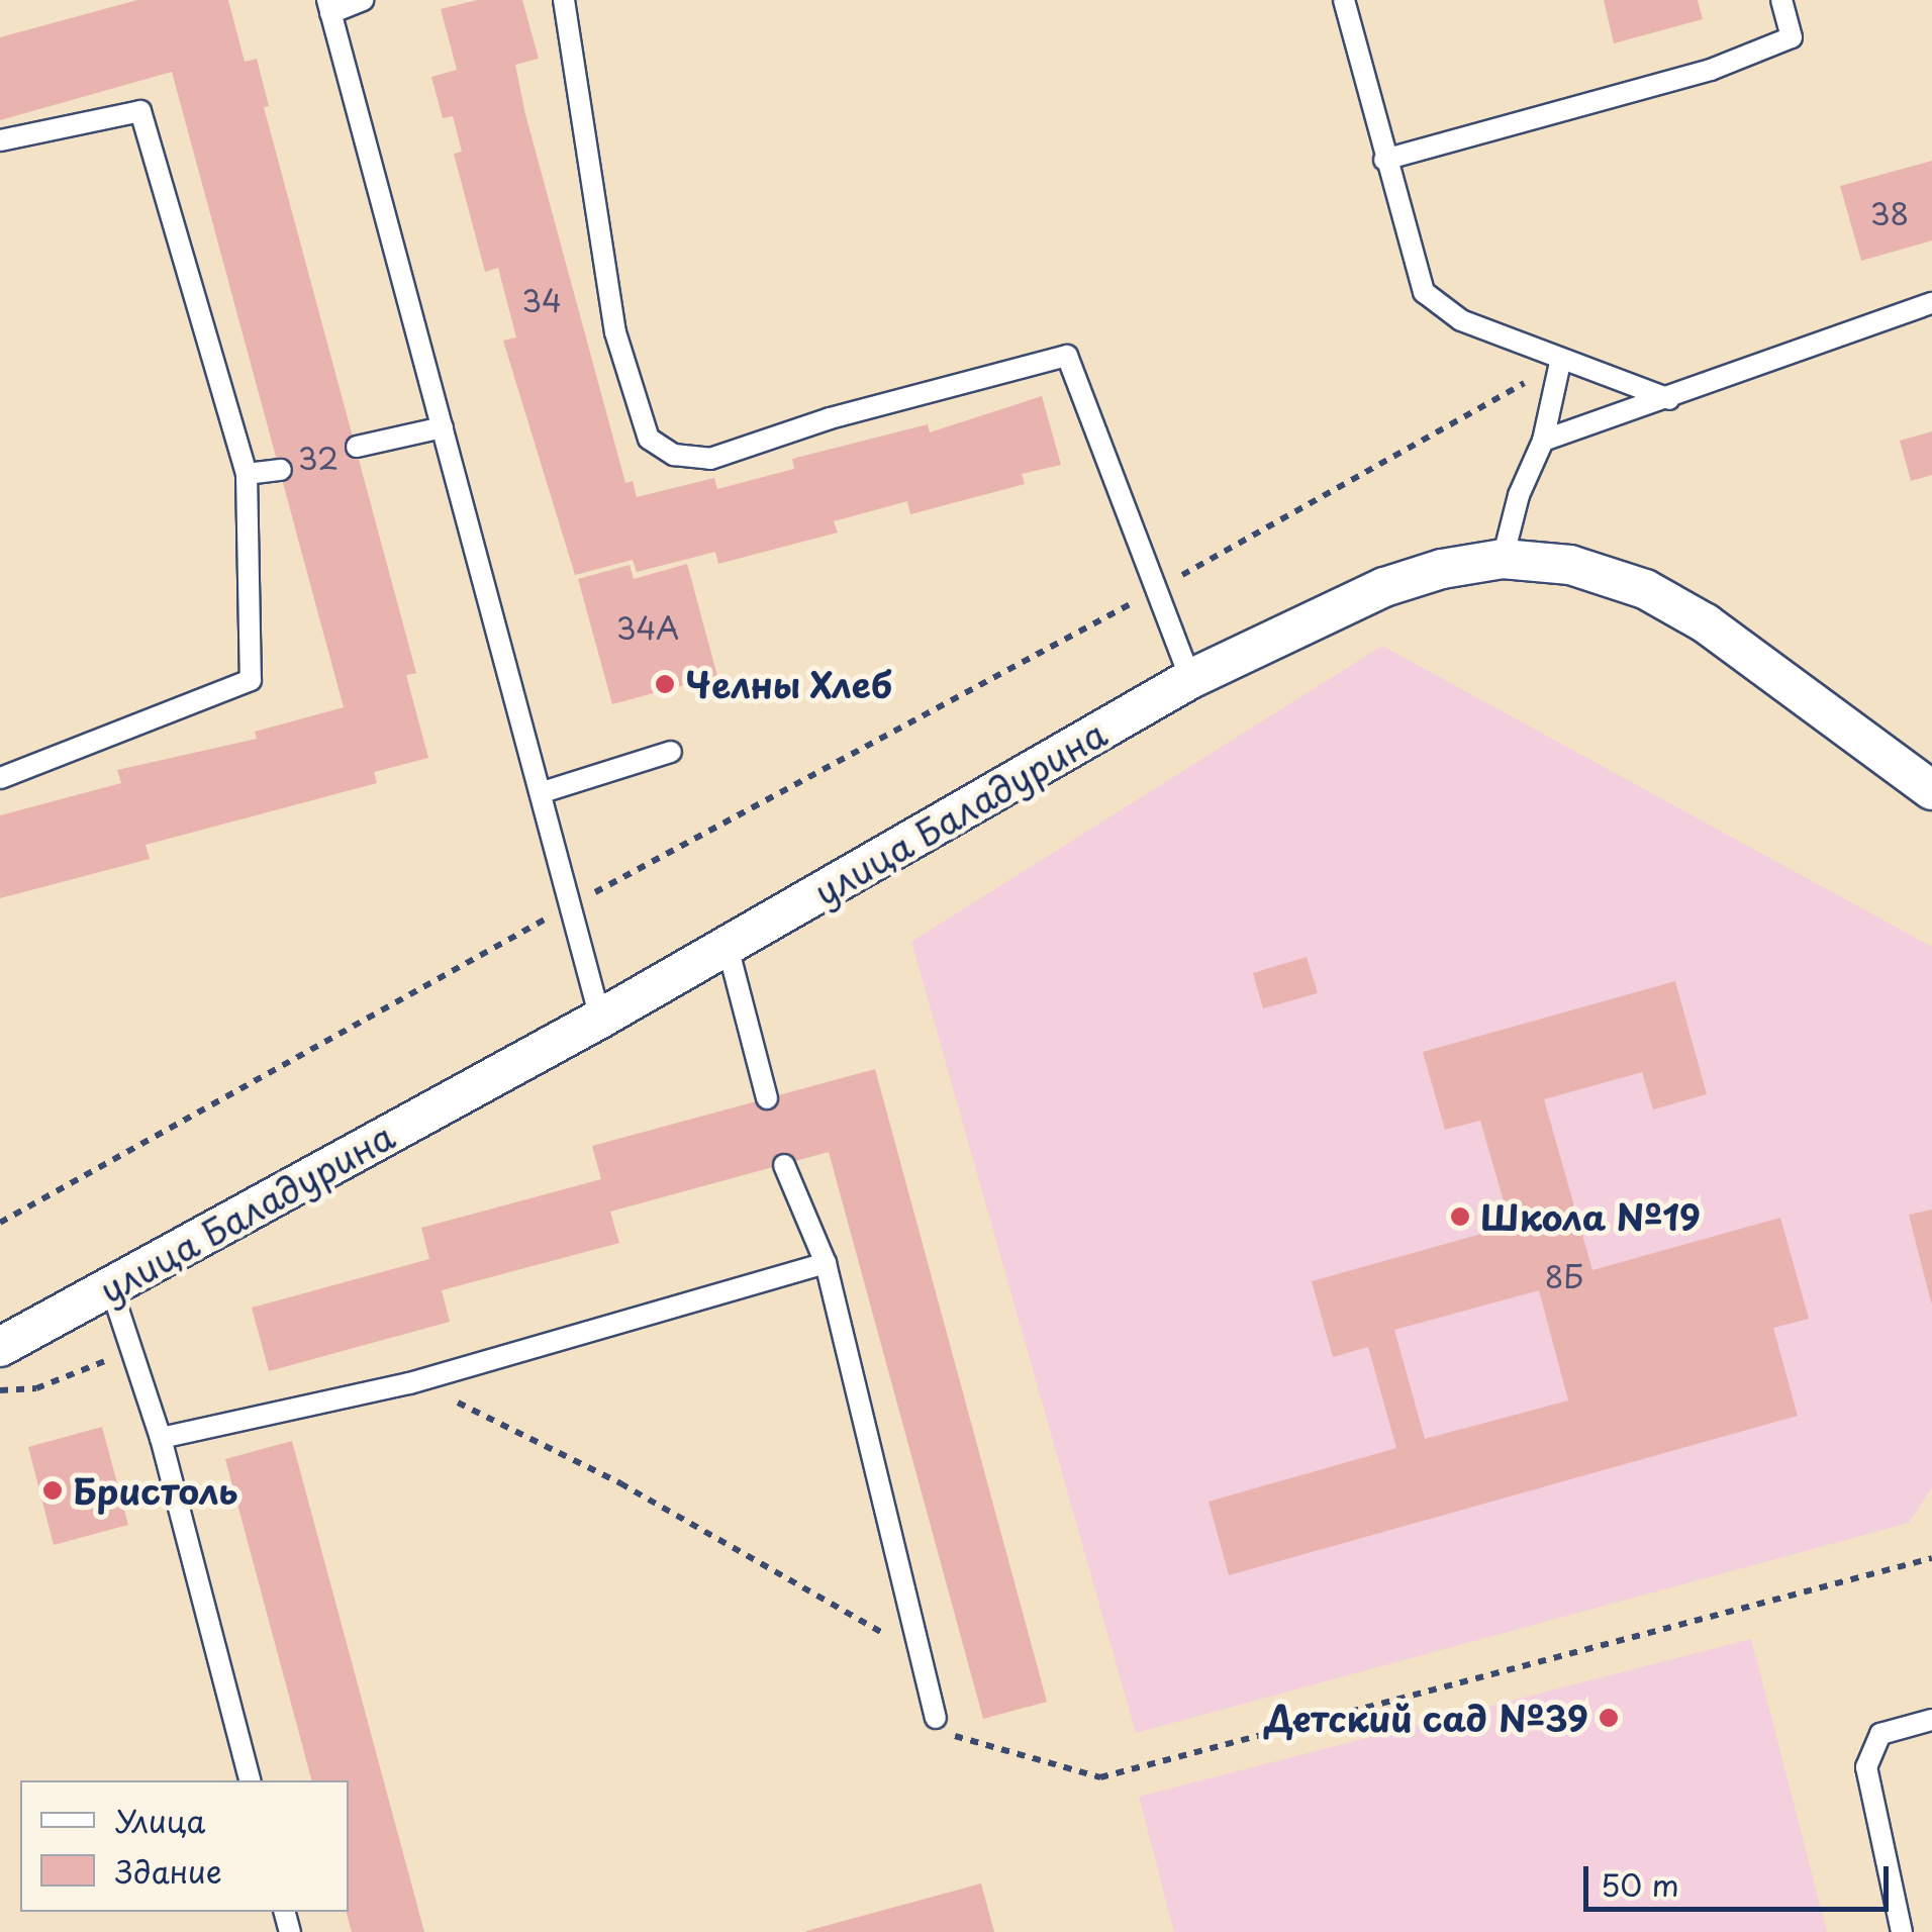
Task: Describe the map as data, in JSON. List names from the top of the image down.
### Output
{
  "streets": {
    "street": ["улица Баладурина"]
  },
  "places": [
    "Челны Хлеб",
    "Школа №19",
    "Бристоль",
    "Детский сад №39"
  ],
  "house_numbers": [
    "38",
    "34",
    "32",
    "34А",
    "8Б"
  ],
  "legend": ["Улица", "Здание"],
  "scale_bar": "50 m"
}
